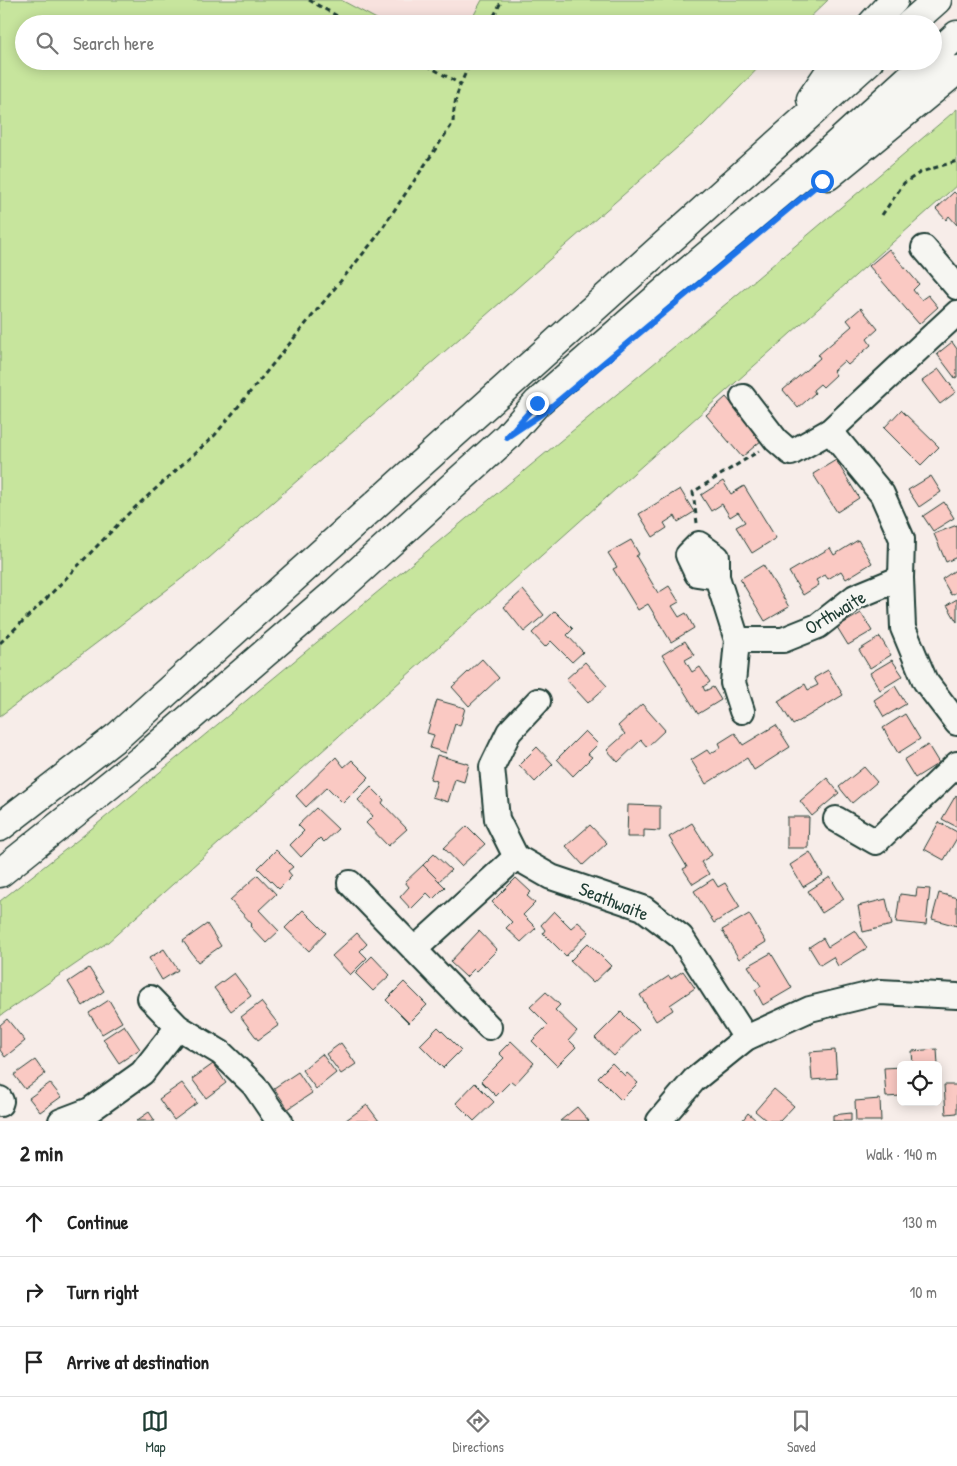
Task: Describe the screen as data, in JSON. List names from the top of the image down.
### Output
{
  "streets": {
    "street": ["Orthwaite", "Seathwaite"]
  },
  "page": {
    "search": "Search here",
    "heading": ["2 min", "Walk · 140 m"],
    "list": [
      ["Continue", "130 m"],
      ["Turn right", "10 m"],
      "Arrive at destination"
    ],
    "nav": ["Map", "Directions", "Saved"]
  }
}
